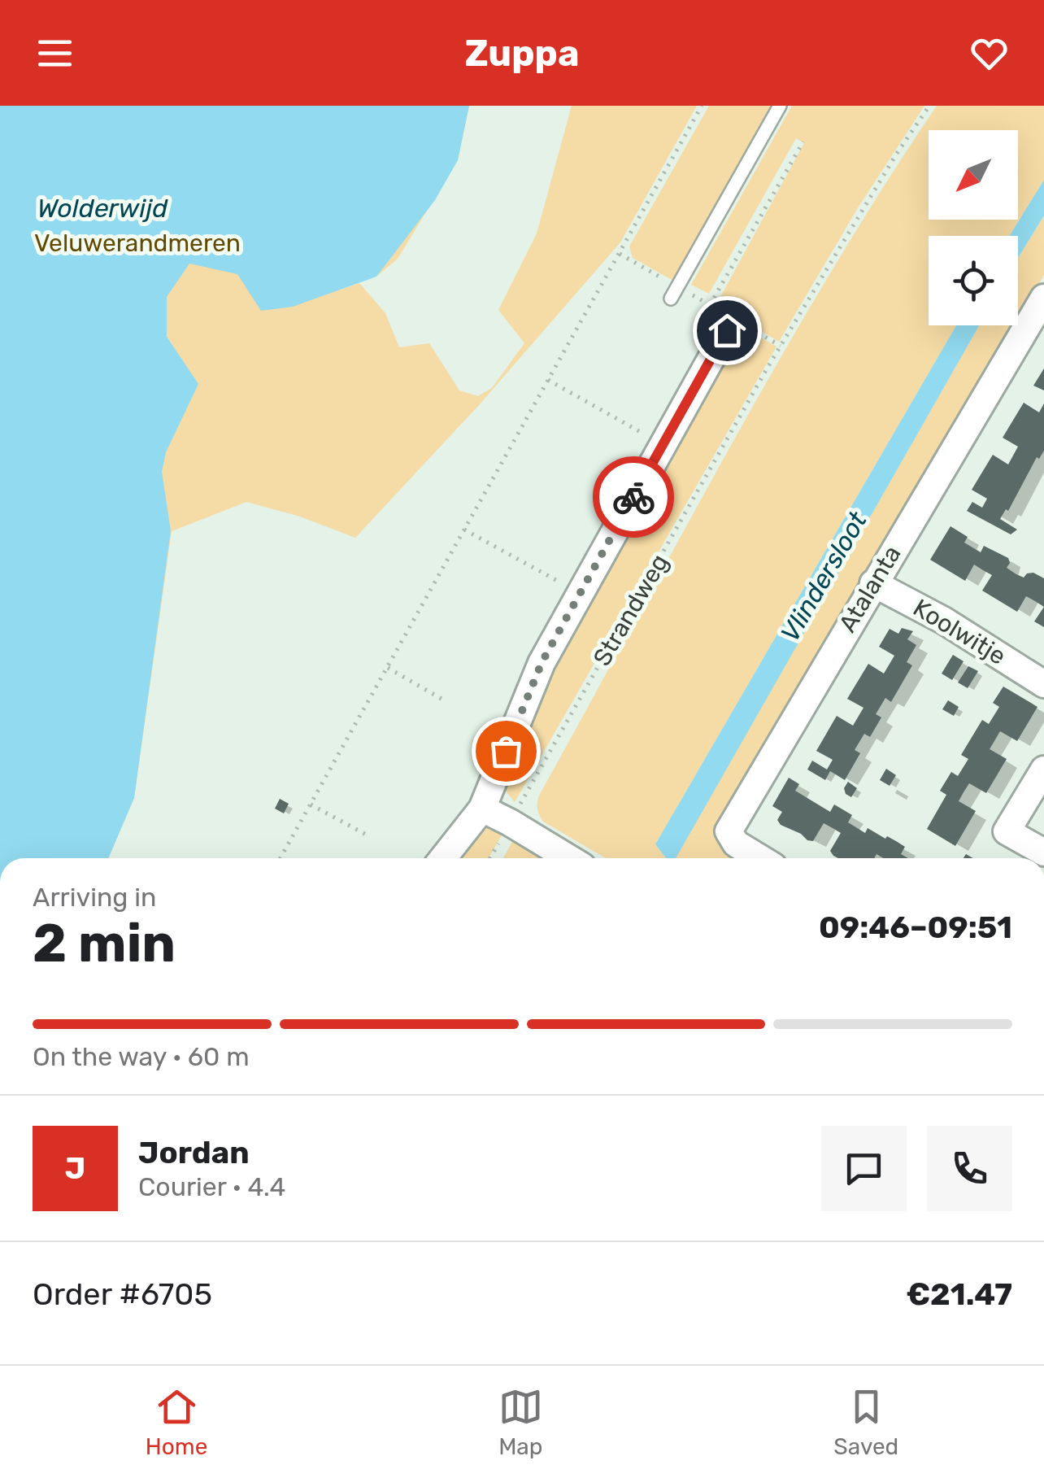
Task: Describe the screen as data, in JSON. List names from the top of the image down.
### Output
{
  "streets": {
    "street": ["Atalanta", "Koolwitje"],
    "path": ["Strandweg"]
  },
  "crossings": [
    ["Atalanta", "Koolwitje"]
  ],
  "water": ["Wolderwijd", "Vlindersloot"],
  "parks": ["Veluwerandmeren"],
  "north": "bottom left",
  "page": {
    "header": "Zuppa",
    "heading": ["2 min", "Arriving in", "09:46–09:51"],
    "panel": [
      "Jordan",
      "Courier · 4.4",
      "Order #6705",
      "€21.47"
    ],
    "bar": "On the way · 60 m",
    "round": "J",
    "tabs": ["Home", "Map", "Saved"]
  }
}
